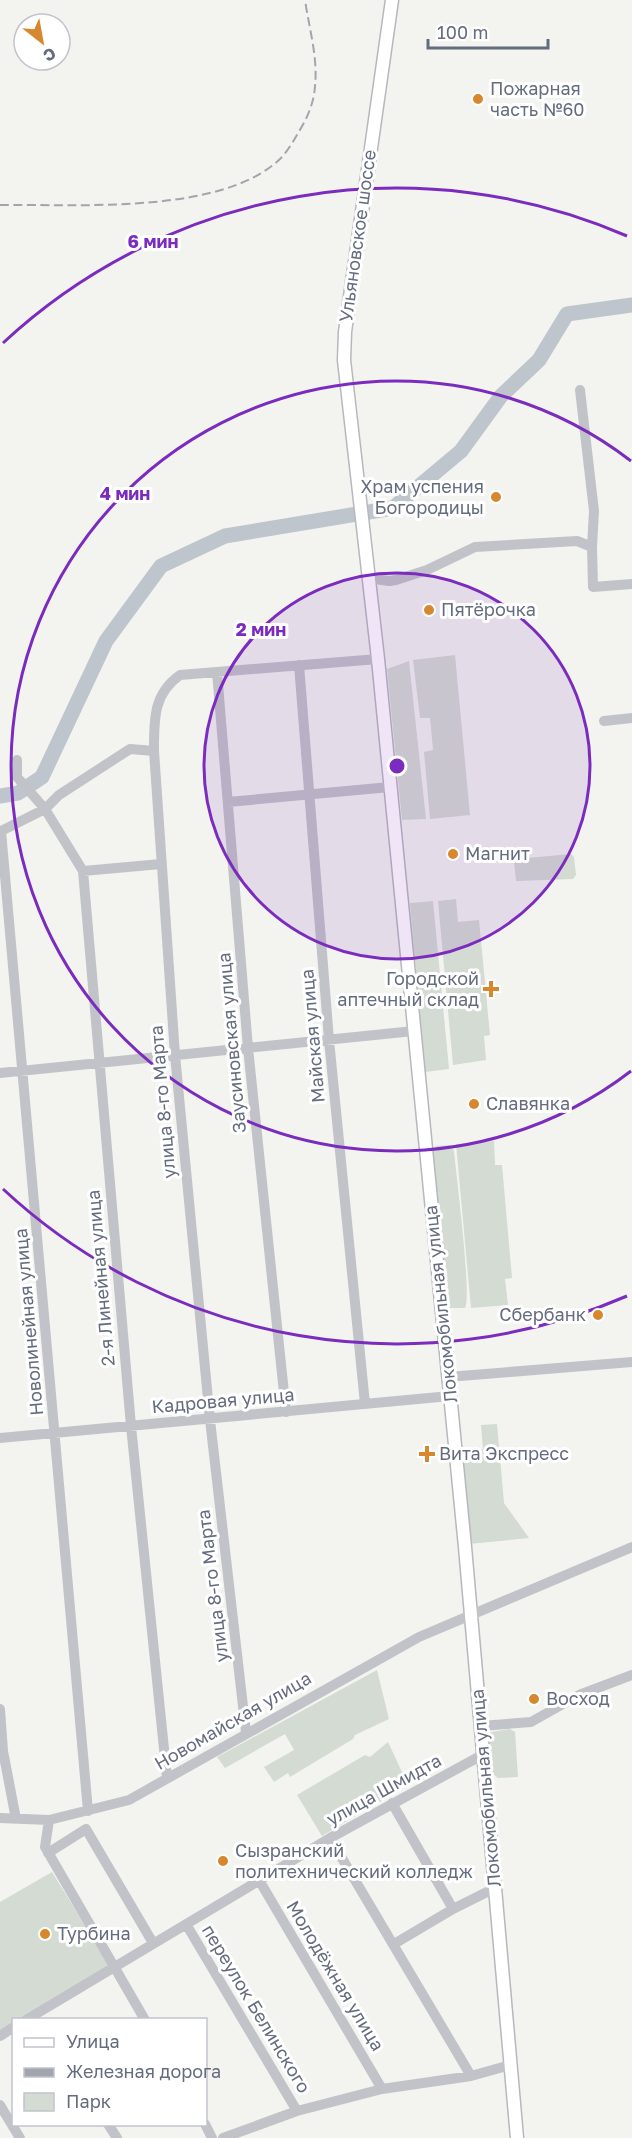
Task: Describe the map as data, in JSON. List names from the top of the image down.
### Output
{
  "streets": {
    "main road": ["Ульяновское шоссе", "Локомобильная улица"],
    "street": [
      "Майская улица",
      "Заусиновская улица",
      "улица 8-го Марта",
      "2-я Линейная улица",
      "Новолинейная улица",
      "Кадровая улица",
      "Новомайская улица",
      "улица Шмидта",
      "Молодёжная улица",
      "переулок Белинского"
    ]
  },
  "crossings": [
    ["Ульяновское шоссе", "Локомобильная улица"],
    ["Майская улица", "улица 8-го Марта"],
    ["Майская улица", "Кадровая улица"],
    ["Заусиновская улица", "улица 8-го Марта"],
    ["Заусиновская улица", "Кадровая улица"],
    ["улица 8-го Марта", "Локомобильная улица"],
    ["улица 8-го Марта", "Кадровая улица"],
    ["улица 8-го Марта", "Новомайская улица"],
    ["2-я Линейная улица", "Кадровая улица"],
    ["2-я Линейная улица", "Новомайская улица"],
    ["Локомобильная улица", "Кадровая улица"],
    ["Локомобильная улица", "Новомайская улица"],
    ["Локомобильная улица", "улица Шмидта"],
    ["Новолинейная улица", "Кадровая улица"],
    ["Новолинейная улица", "Новомайская улица"],
    ["улица Шмидта", "Молодёжная улица"],
    ["улица Шмидта", "переулок Белинского"]
  ],
  "places": {
    "other": [
      "Пожарная часть №60",
      "Храм успения Богородицы",
      "Пятёрочка",
      "Магнит",
      "Славянка",
      "Сбербанк",
      "Восход",
      "Сызранский политехнический колледж",
      "Турбина"
    ],
    "health": ["Городской аптечный склад", "Вита Экспресс"]
  },
  "legend": ["Улица", "Железная дорога", "Парк"],
  "scale_bar": "100 m",
  "north": "bottom right",
  "rings": ["6 мин", "4 мин", "2 мин"]
}
